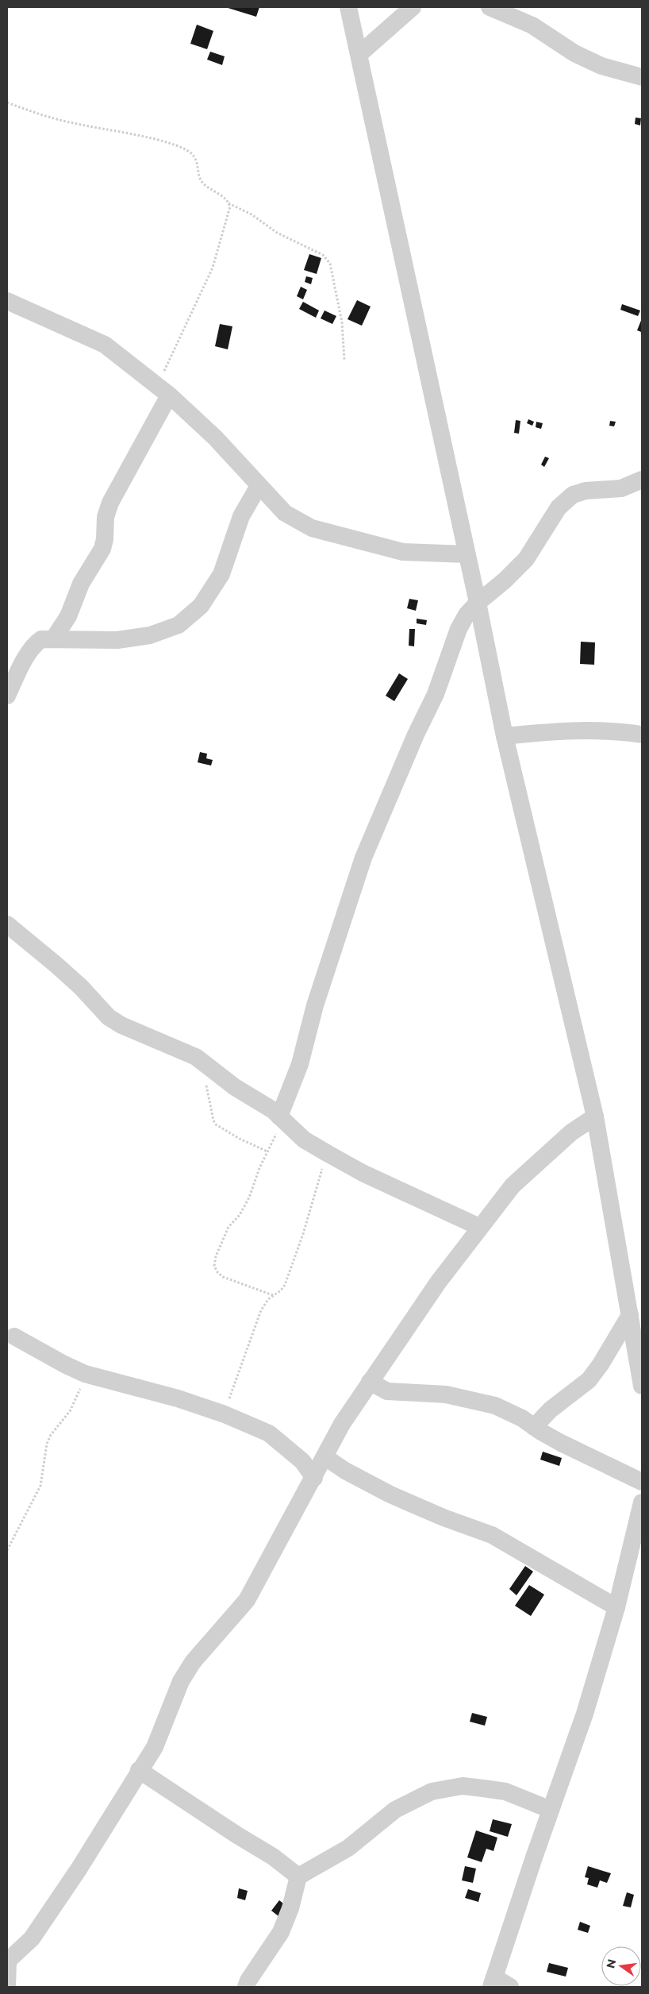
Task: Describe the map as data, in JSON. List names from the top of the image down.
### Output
{
  "north": "left"
}
